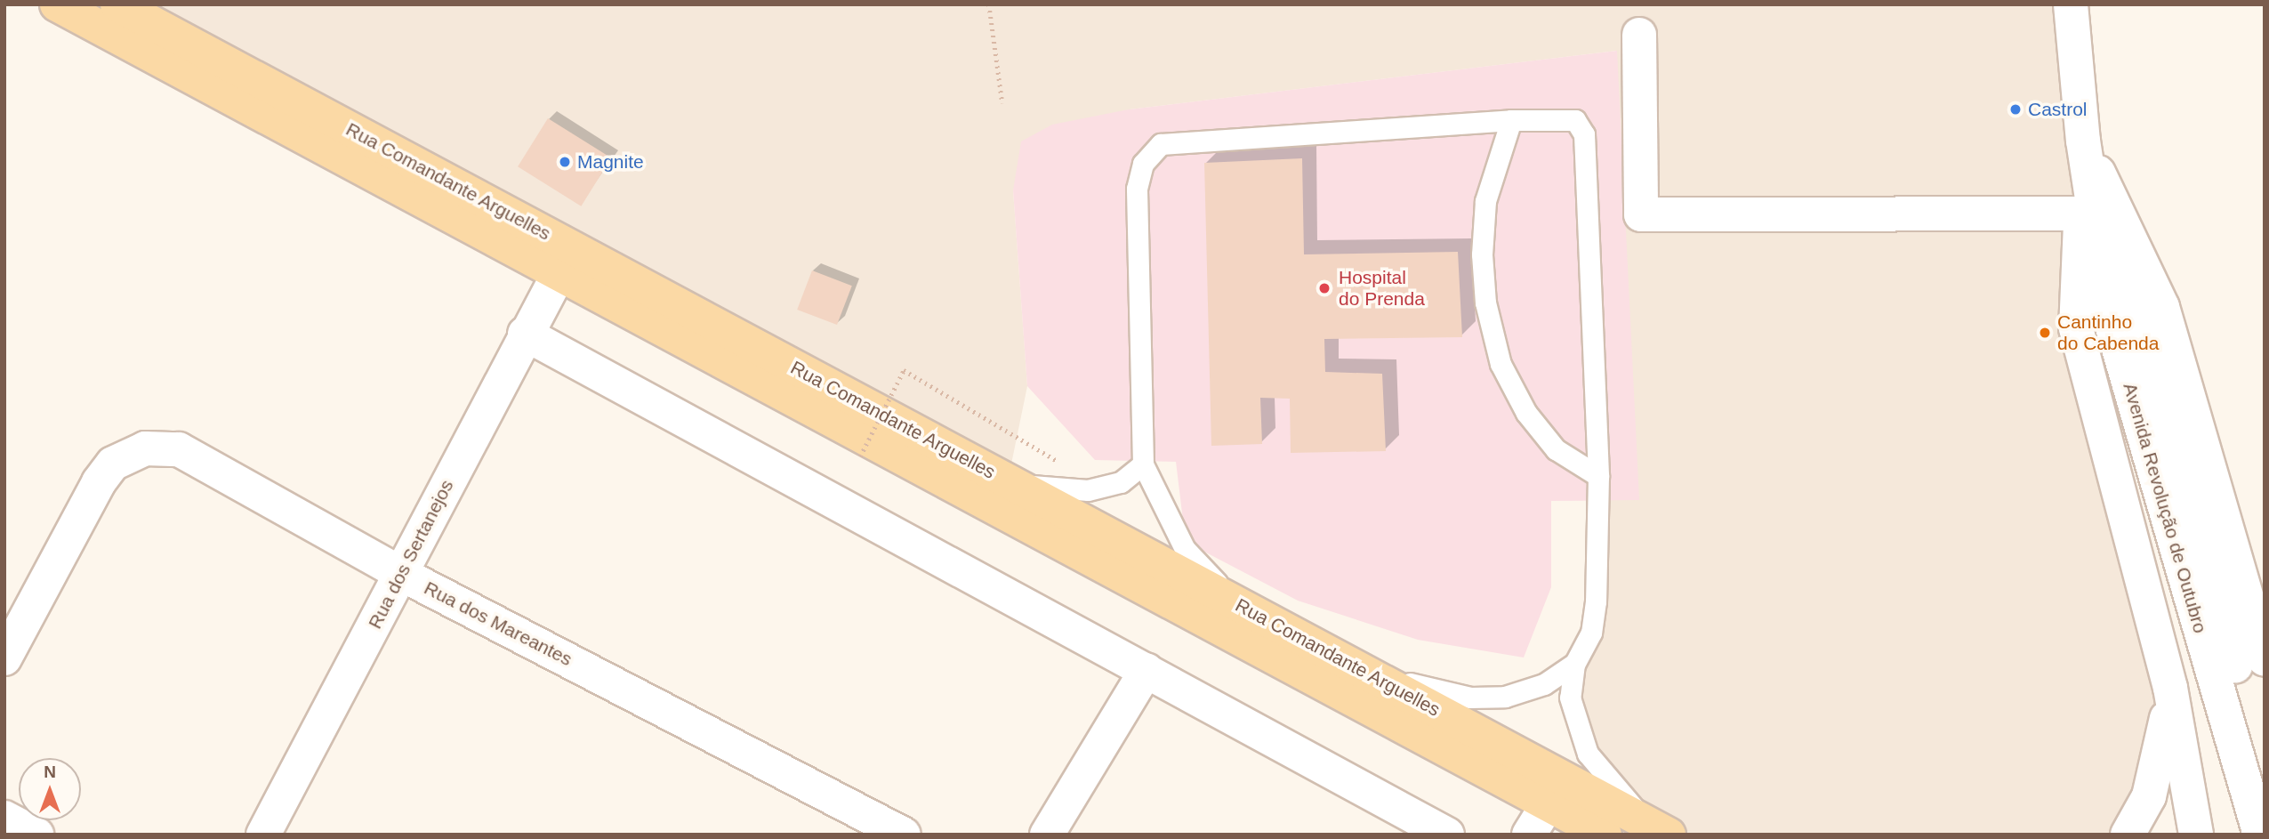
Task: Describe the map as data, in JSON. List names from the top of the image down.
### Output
{
  "streets": {
    "main road": ["Rua Comandante Arguelles"],
    "street": ["Avenida Revolução de Outubro", "Rua dos Sertanejos", "Rua dos Mareantes"]
  },
  "crossings": [
    ["Rua Comandante Arguelles", "Rua dos Sertanejos"],
    ["Rua dos Sertanejos", "Rua dos Mareantes"]
  ],
  "places": [
    "Castrol",
    "Magnite",
    "Hospital do Prenda",
    "Cantinho do Cabenda"
  ],
  "north": "top"
}
